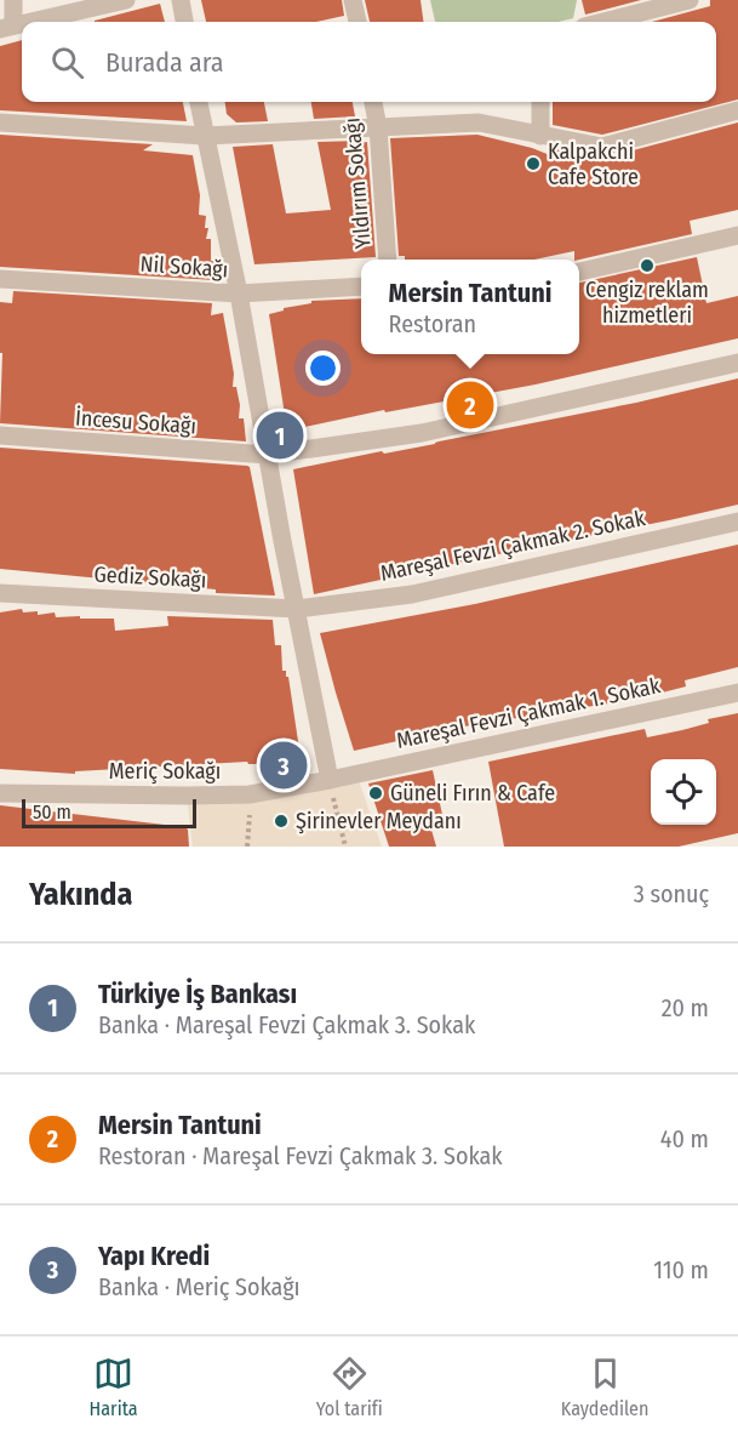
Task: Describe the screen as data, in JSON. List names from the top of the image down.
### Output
{
  "streets": {
    "street": [
      "Yıldırım Sokağı",
      "Nil Sokağı",
      "İncesu Sokağı",
      "Mareşal Fevzi Çakmak 2. Sokak",
      "Gediz Sokağı",
      "Mareşal Fevzi Çakmak 1. Sokak",
      "Meriç Sokağı"
    ]
  },
  "crossings": [
    ["Mareşal Fevzi Çakmak 2. Sokak", "Gediz Sokağı"],
    ["Mareşal Fevzi Çakmak 1. Sokak", "Meriç Sokağı"]
  ],
  "places": [
    "Kalpakchi Cafe Store",
    "Cengiz reklam hizmetleri",
    "Güneli Fırın & Cafe",
    "Şirinevler Meydanı"
  ],
  "scale_bar": "50 m",
  "page": {
    "search": "Burada ara",
    "popup": ["Mersin Tantuni", "Restoran"],
    "pins": ["2", "1", "3"],
    "scale": "50 m",
    "heading": ["Yakında", "3 sonuç"],
    "list": [
      {
        "mark": "1",
        "name": "Türkiye İş Bankası",
        "note": "Banka · Mareşal Fevzi Çakmak 3. Sokak",
        "value": "20 m"
      },
      {
        "mark": "2",
        "name": "Mersin Tantuni",
        "note": "Restoran · Mareşal Fevzi Çakmak 3. Sokak",
        "value": "40 m"
      },
      {
        "mark": "3",
        "name": "Yapı Kredi",
        "note": "Banka · Meriç Sokağı",
        "value": "110 m"
      }
    ],
    "nav": ["Harita", "Yol tarifi", "Kaydedilen"]
  }
}
